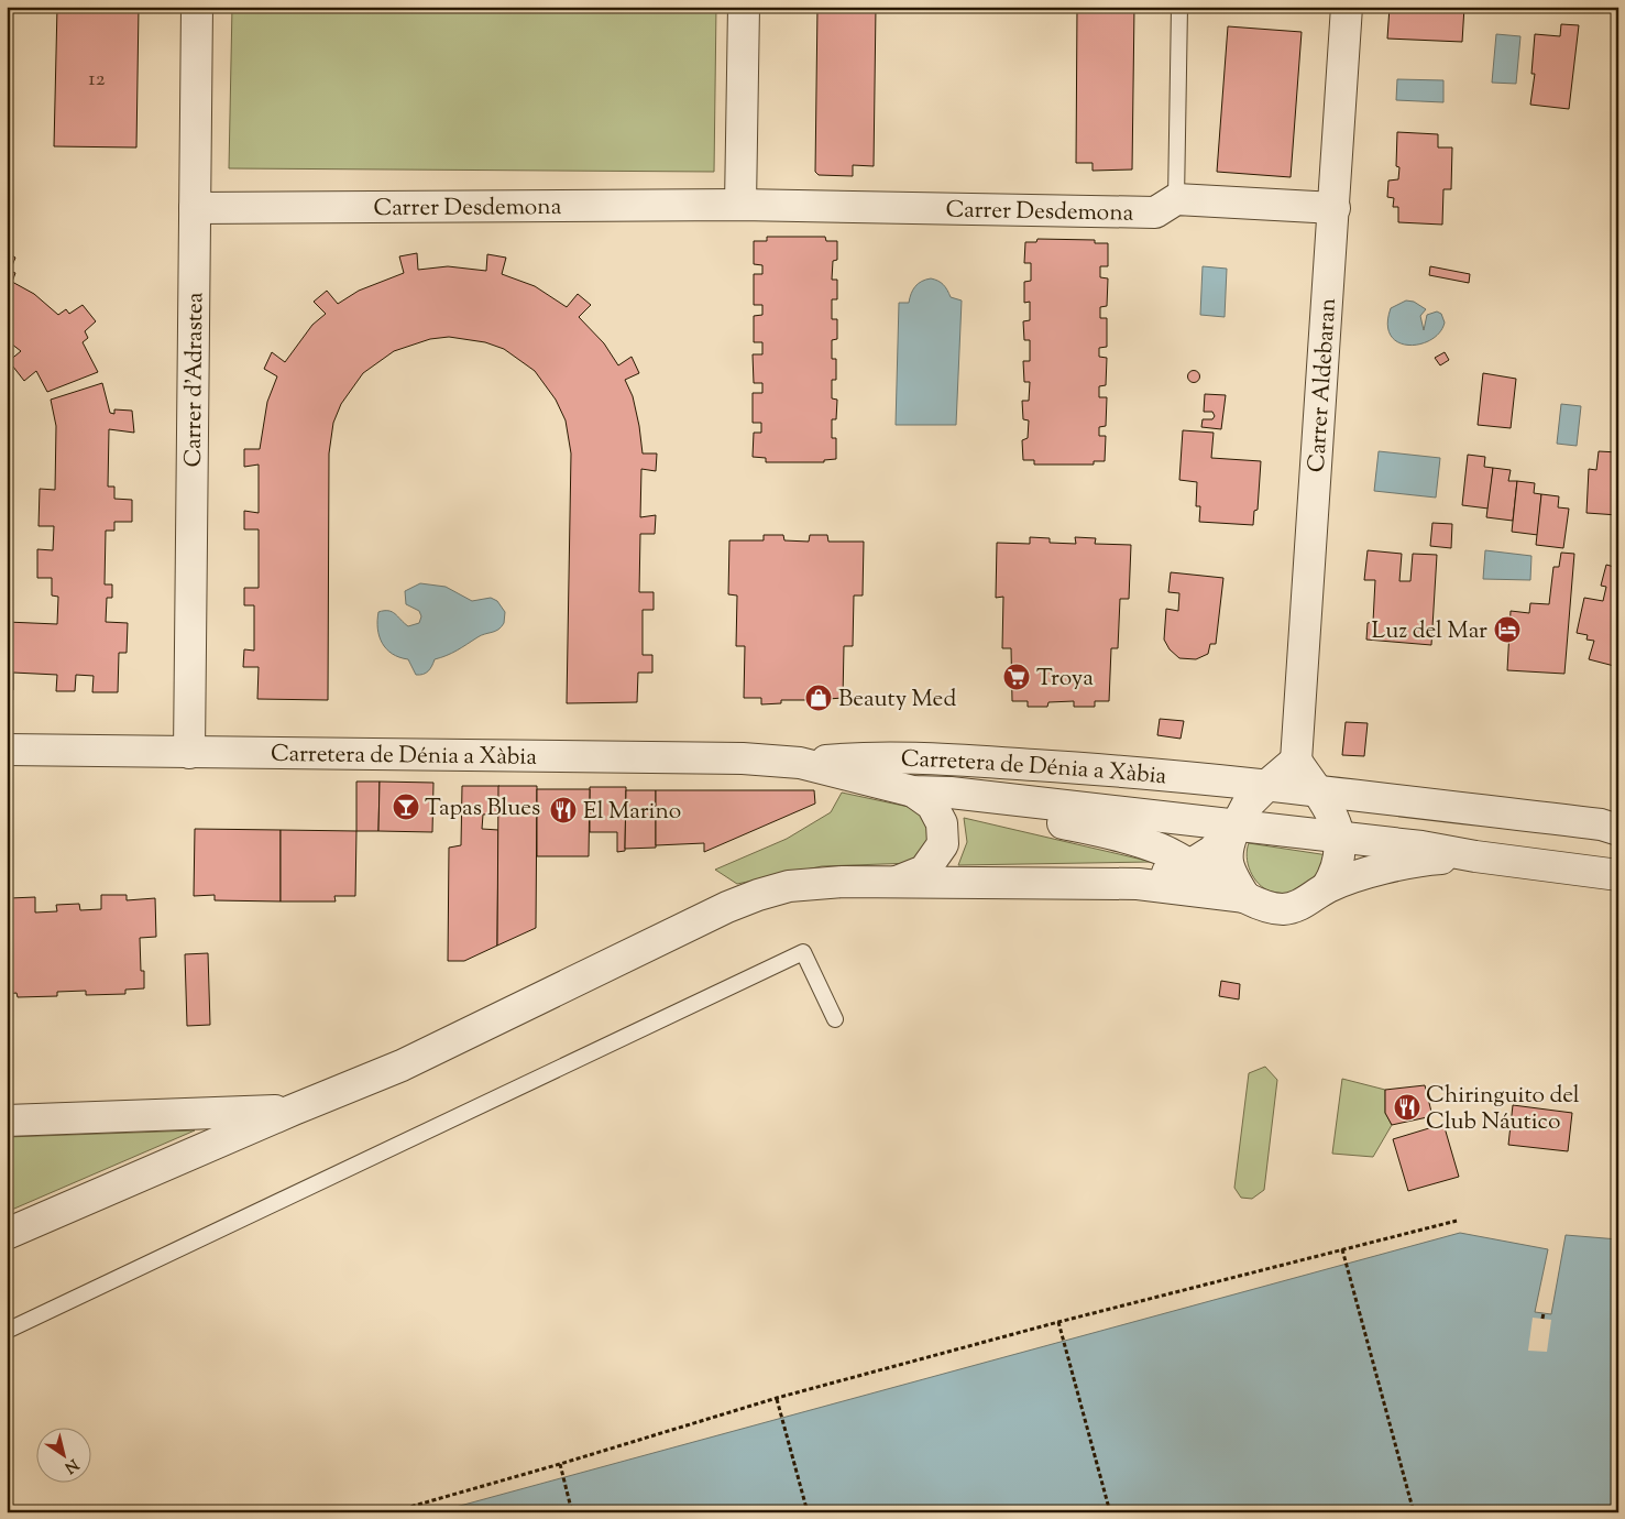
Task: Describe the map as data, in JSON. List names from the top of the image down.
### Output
{
  "streets": {
    "street": [
      "Carrer Desdemona",
      "Carrer d'Adrastea",
      "Carrer Aldebaran",
      "Carretera de Dénia a Xàbia"
    ]
  },
  "crossings": [
    ["Carrer Desdemona", "Carrer d'Adrastea"],
    ["Carrer d'Adrastea", "Carretera de Dénia a Xàbia"]
  ],
  "places": {
    "hotel": ["Luz del Mar"],
    "supermarket": ["Troya"],
    "shop": ["Beauty Med"],
    "bar": ["Tapas Blues"],
    "restaurant": ["El Marino", "Chiringuito del Club Náutico"]
  },
  "house_numbers": ["12"],
  "north": "bottom right"
}
